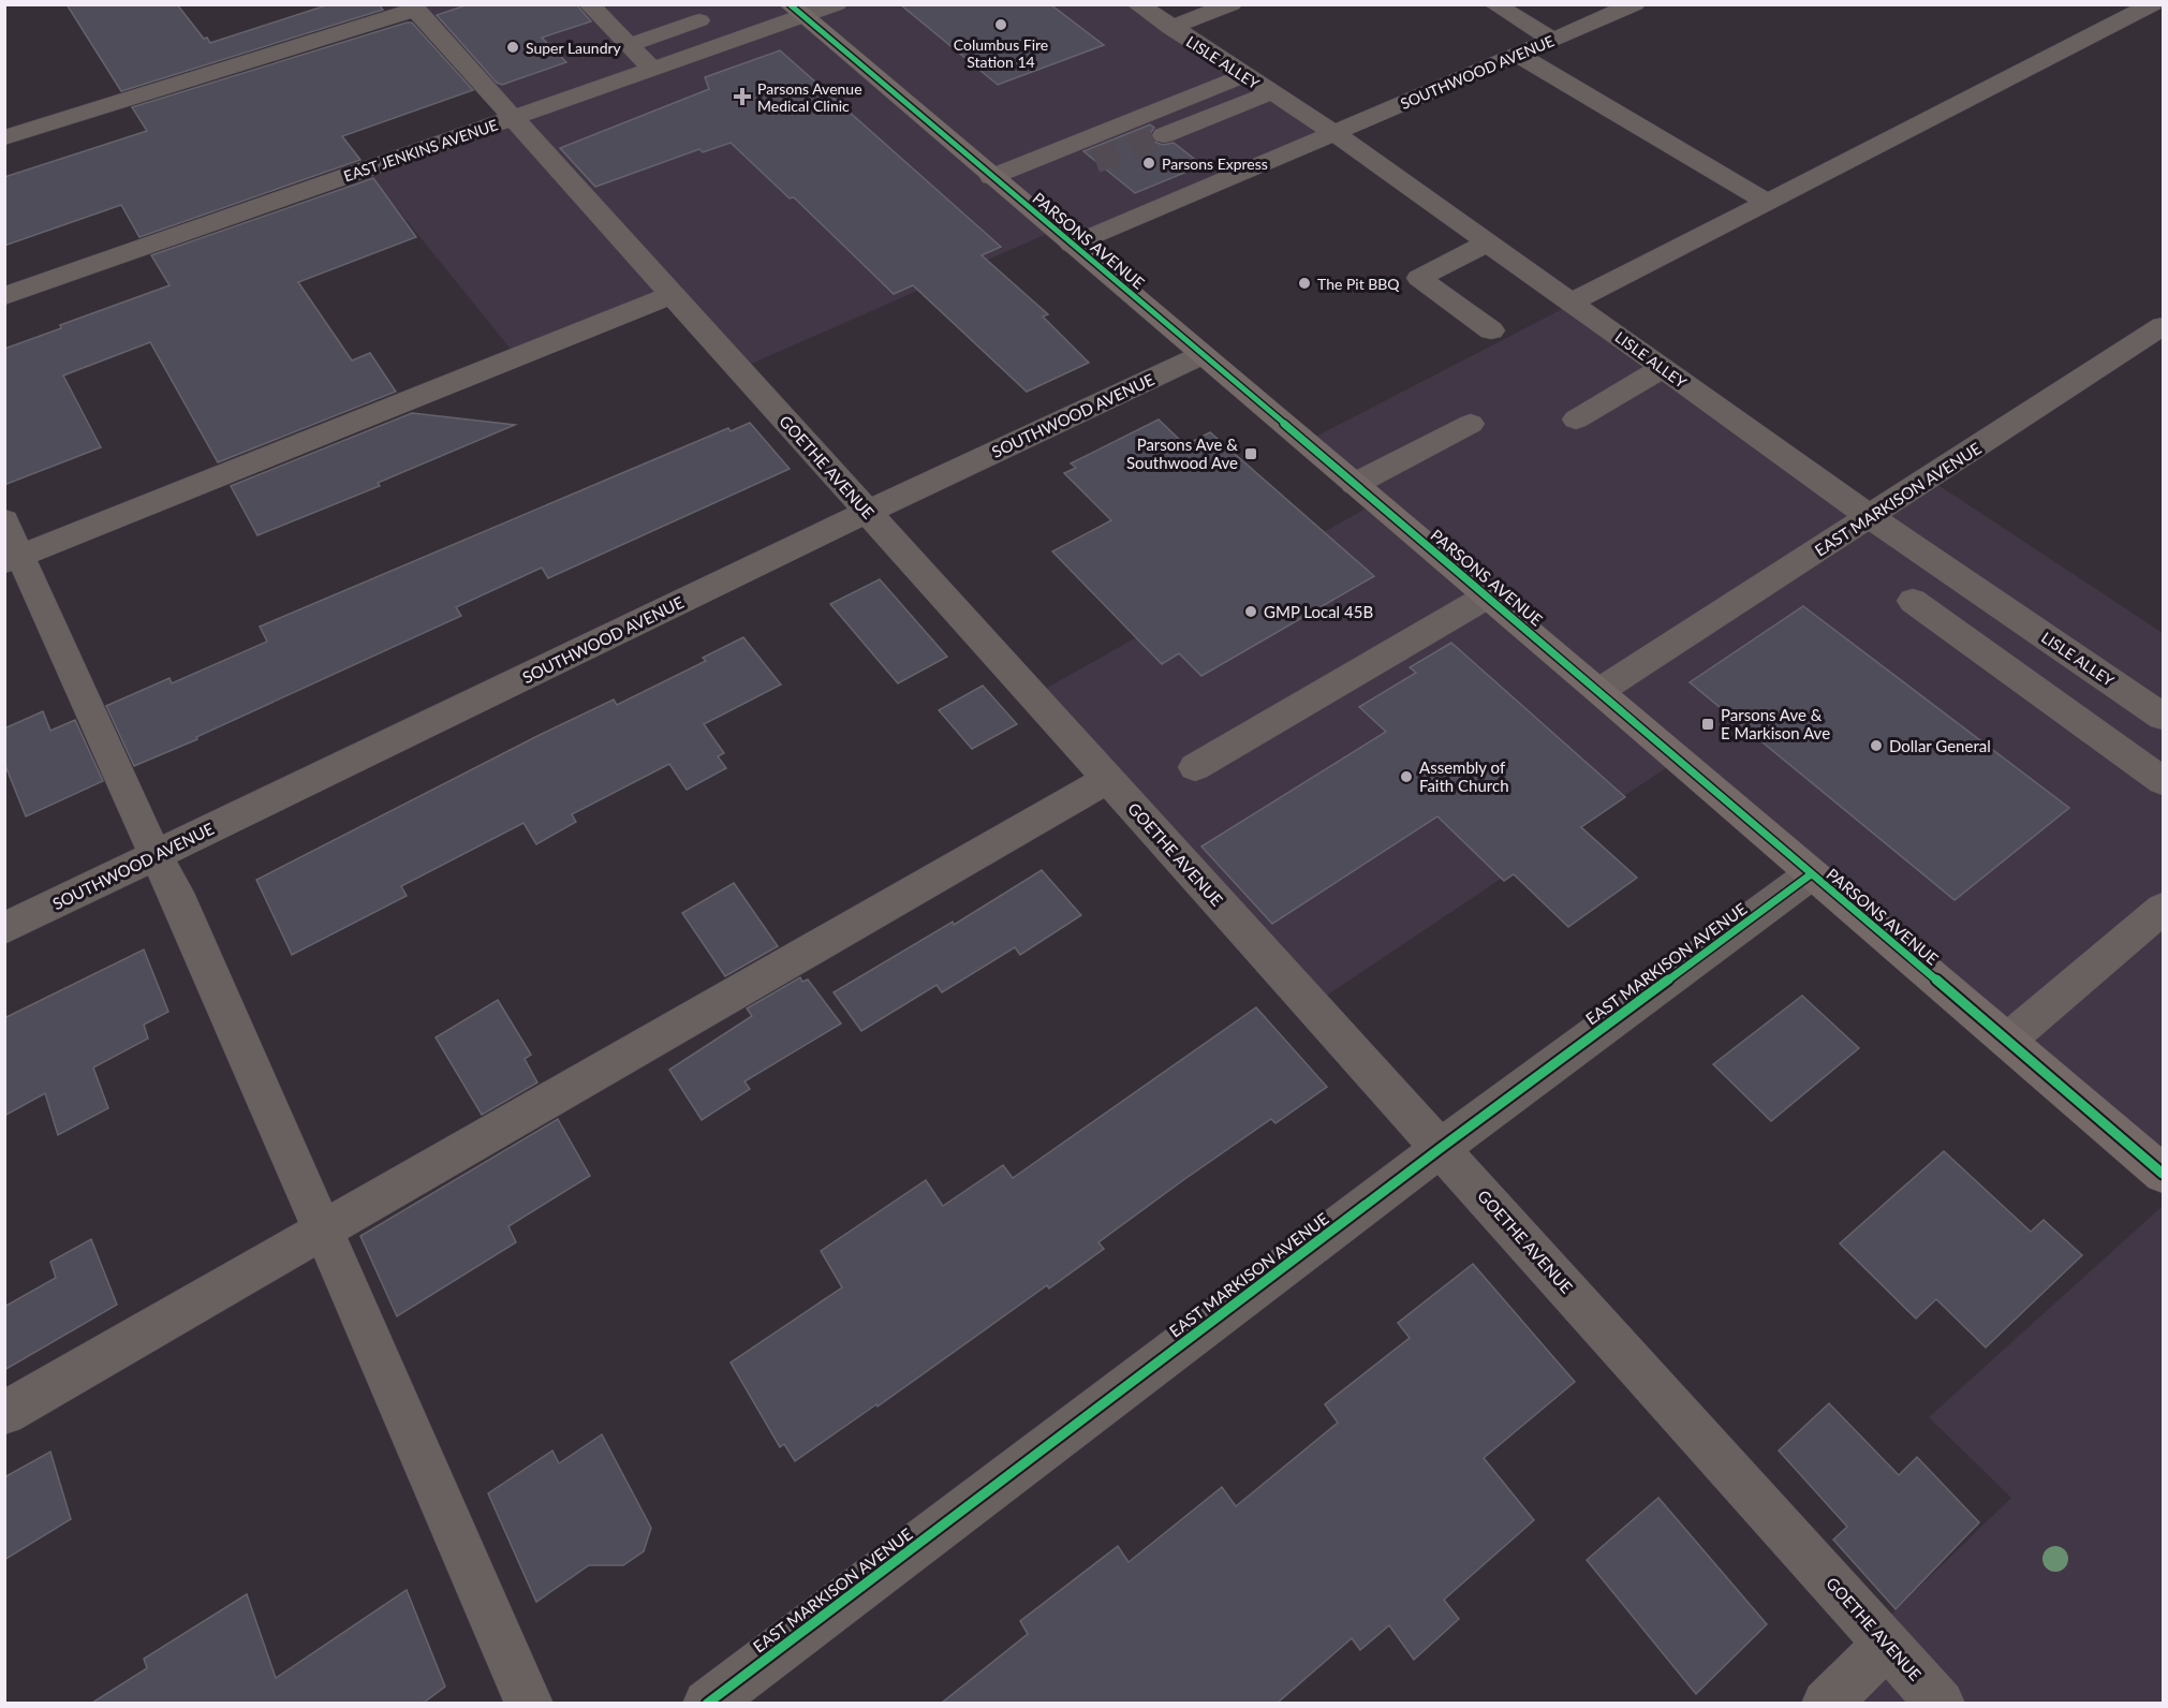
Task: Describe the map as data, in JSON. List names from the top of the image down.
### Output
{
  "streets": {
    "main road": ["PARSONS AVENUE"],
    "street": [
      "LISLE ALLEY",
      "SOUTHWOOD AVENUE",
      "EAST JENKINS AVENUE",
      "GOETHE AVENUE",
      "EAST MARKISON AVENUE"
    ]
  },
  "crossings": [
    ["LISLE ALLEY", "SOUTHWOOD AVENUE"],
    ["LISLE ALLEY", "EAST MARKISON AVENUE"],
    ["SOUTHWOOD AVENUE", "PARSONS AVENUE"],
    ["SOUTHWOOD AVENUE", "GOETHE AVENUE"],
    ["EAST JENKINS AVENUE", "PARSONS AVENUE"],
    ["EAST JENKINS AVENUE", "GOETHE AVENUE"],
    ["PARSONS AVENUE", "EAST MARKISON AVENUE"],
    ["GOETHE AVENUE", "EAST MARKISON AVENUE"]
  ],
  "places": {
    "other": [
      "Columbus Fire Station 14",
      "Super Laundry",
      "Parsons Express",
      "The Pit BBQ",
      "GMP Local 45B",
      "Dollar General",
      "Assembly of Faith Church"
    ],
    "health": ["Parsons Avenue Medical Clinic"],
    "transit": ["Parsons Ave & Southwood Ave", "Parsons Ave & E Markison Ave"]
  }
}
